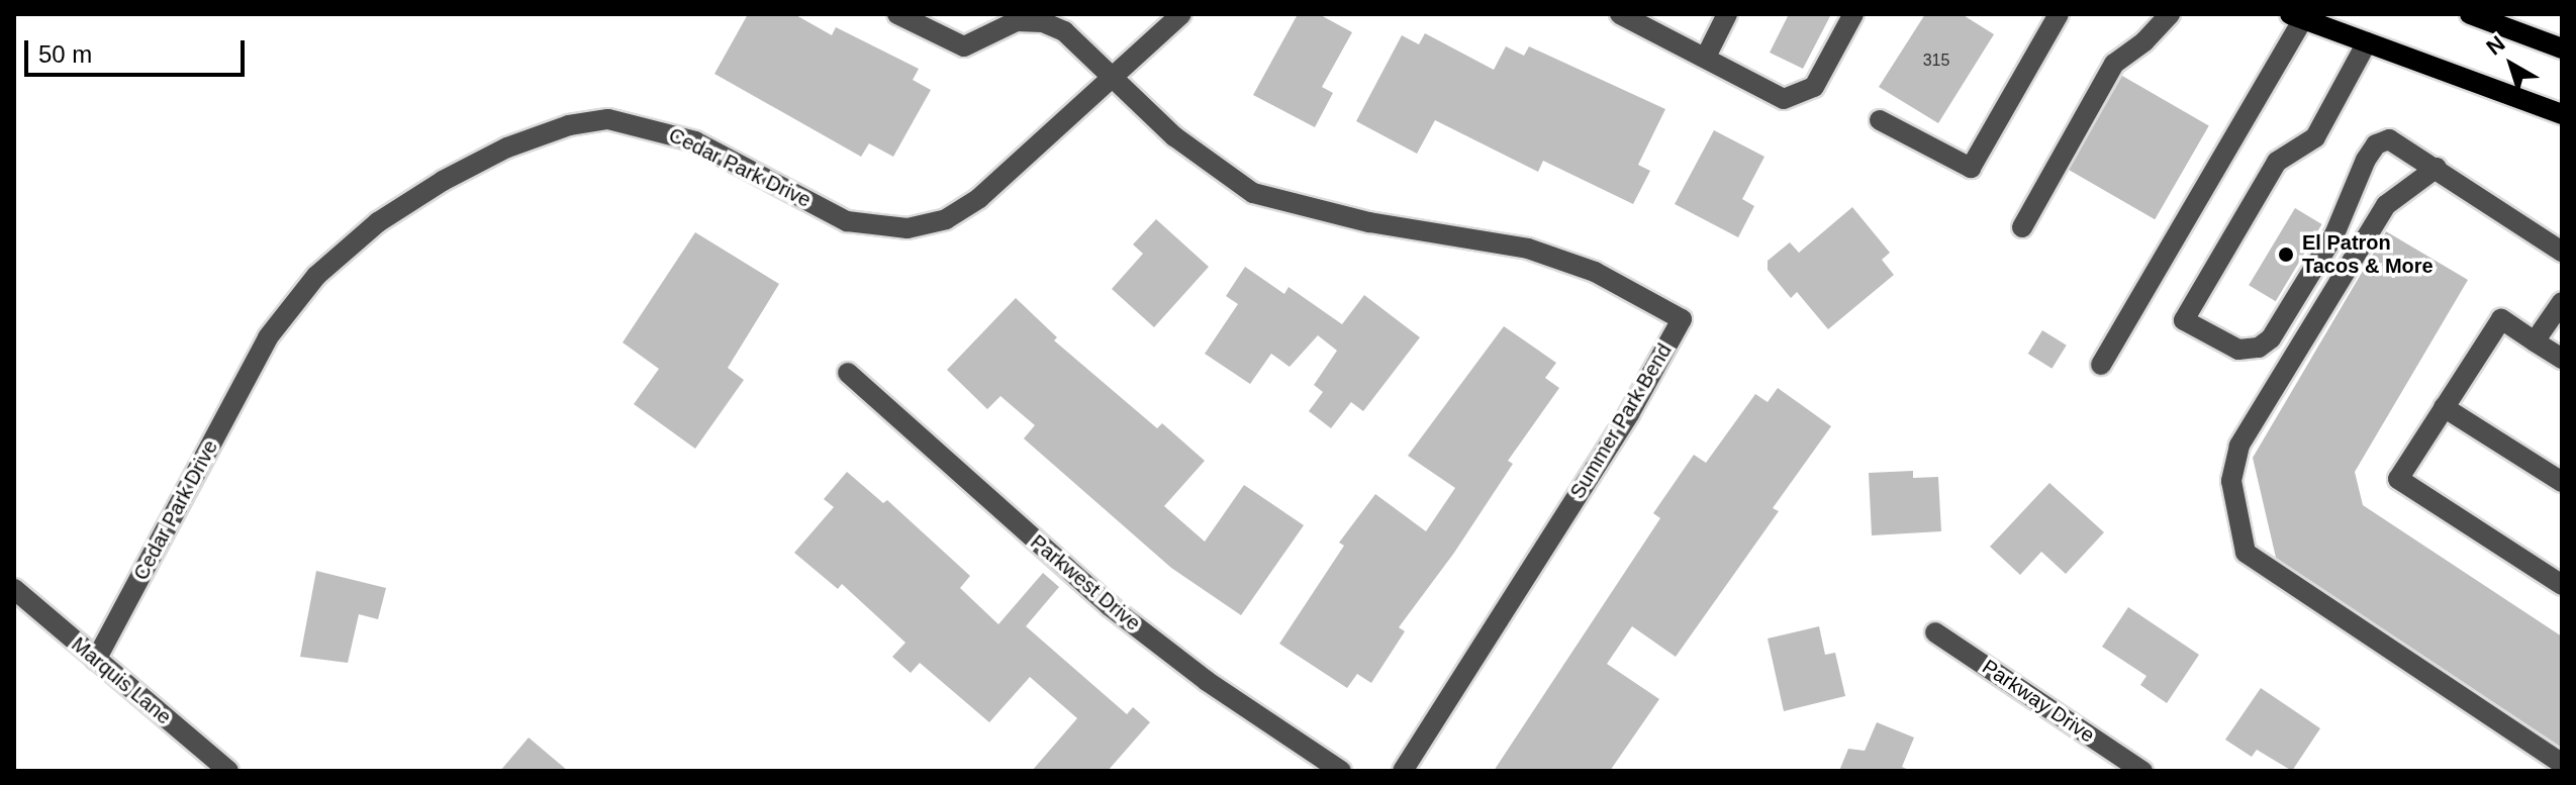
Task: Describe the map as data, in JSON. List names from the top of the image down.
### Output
{
  "streets": {
    "street": [
      "Cedar Park Drive",
      "Summer Park Bend",
      "Parkwest Drive",
      "Marquis Lane",
      "Parkway Drive"
    ]
  },
  "crossings": [
    ["Cedar Park Drive", "Summer Park Bend"],
    ["Cedar Park Drive", "Marquis Lane"]
  ],
  "places": ["El Patron Tacos & More"],
  "house_numbers": ["315"],
  "scale_bar": "50 m",
  "north": "top left"
}
